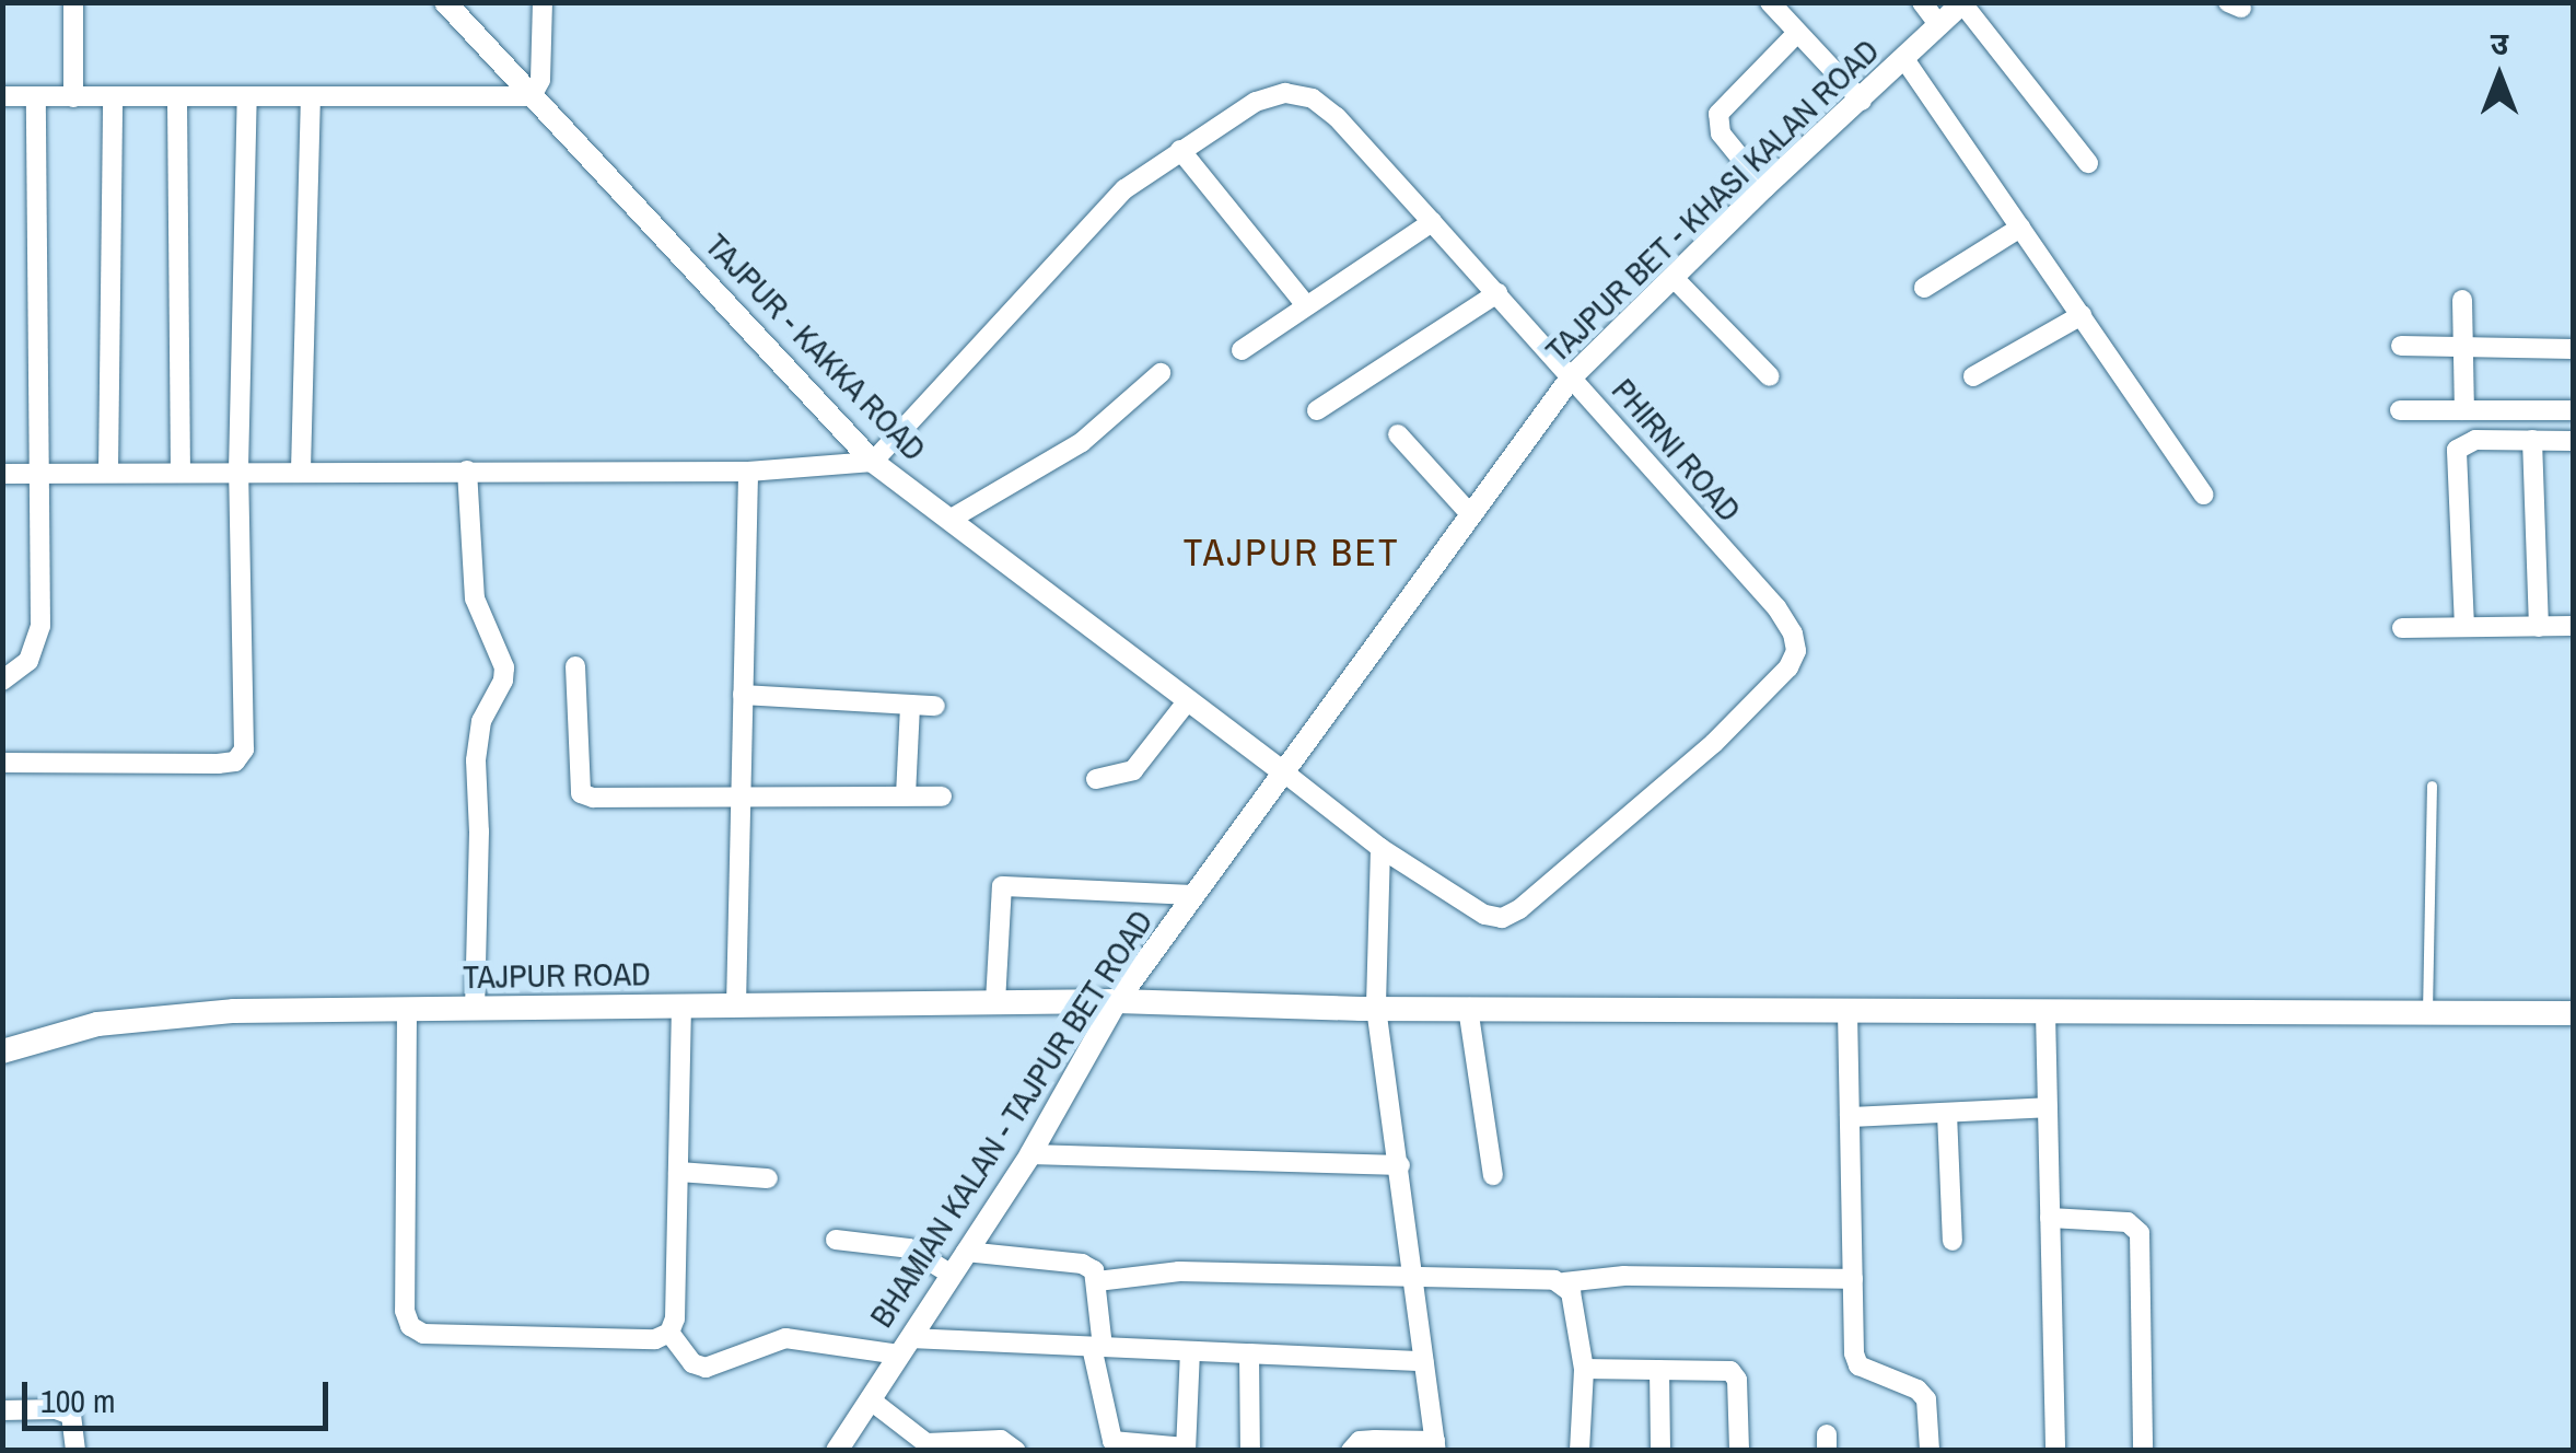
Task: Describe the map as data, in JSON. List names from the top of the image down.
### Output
{
  "streets": {
    "main road": ["TAJPUR ROAD"],
    "street": [
      "TAJPUR BET - KHASI KALAN ROAD",
      "TAJPUR - KAKKA ROAD",
      "PHIRNI ROAD",
      "BHAMIAN KALAN - TAJPUR BET ROAD"
    ]
  },
  "crossings": [
    ["TAJPUR BET - KHASI KALAN ROAD", "TAJPUR - KAKKA ROAD"],
    ["TAJPUR BET - KHASI KALAN ROAD", "PHIRNI ROAD"],
    ["TAJPUR BET - KHASI KALAN ROAD", "BHAMIAN KALAN - TAJPUR BET ROAD"],
    ["TAJPUR - KAKKA ROAD", "PHIRNI ROAD"],
    ["TAJPUR - KAKKA ROAD", "BHAMIAN KALAN - TAJPUR BET ROAD"],
    ["PHIRNI ROAD", "BHAMIAN KALAN - TAJPUR BET ROAD"],
    ["TAJPUR ROAD", "BHAMIAN KALAN - TAJPUR BET ROAD"]
  ],
  "districts": ["TAJPUR BET"],
  "scale_bar": "100 m",
  "north": "top"
}
